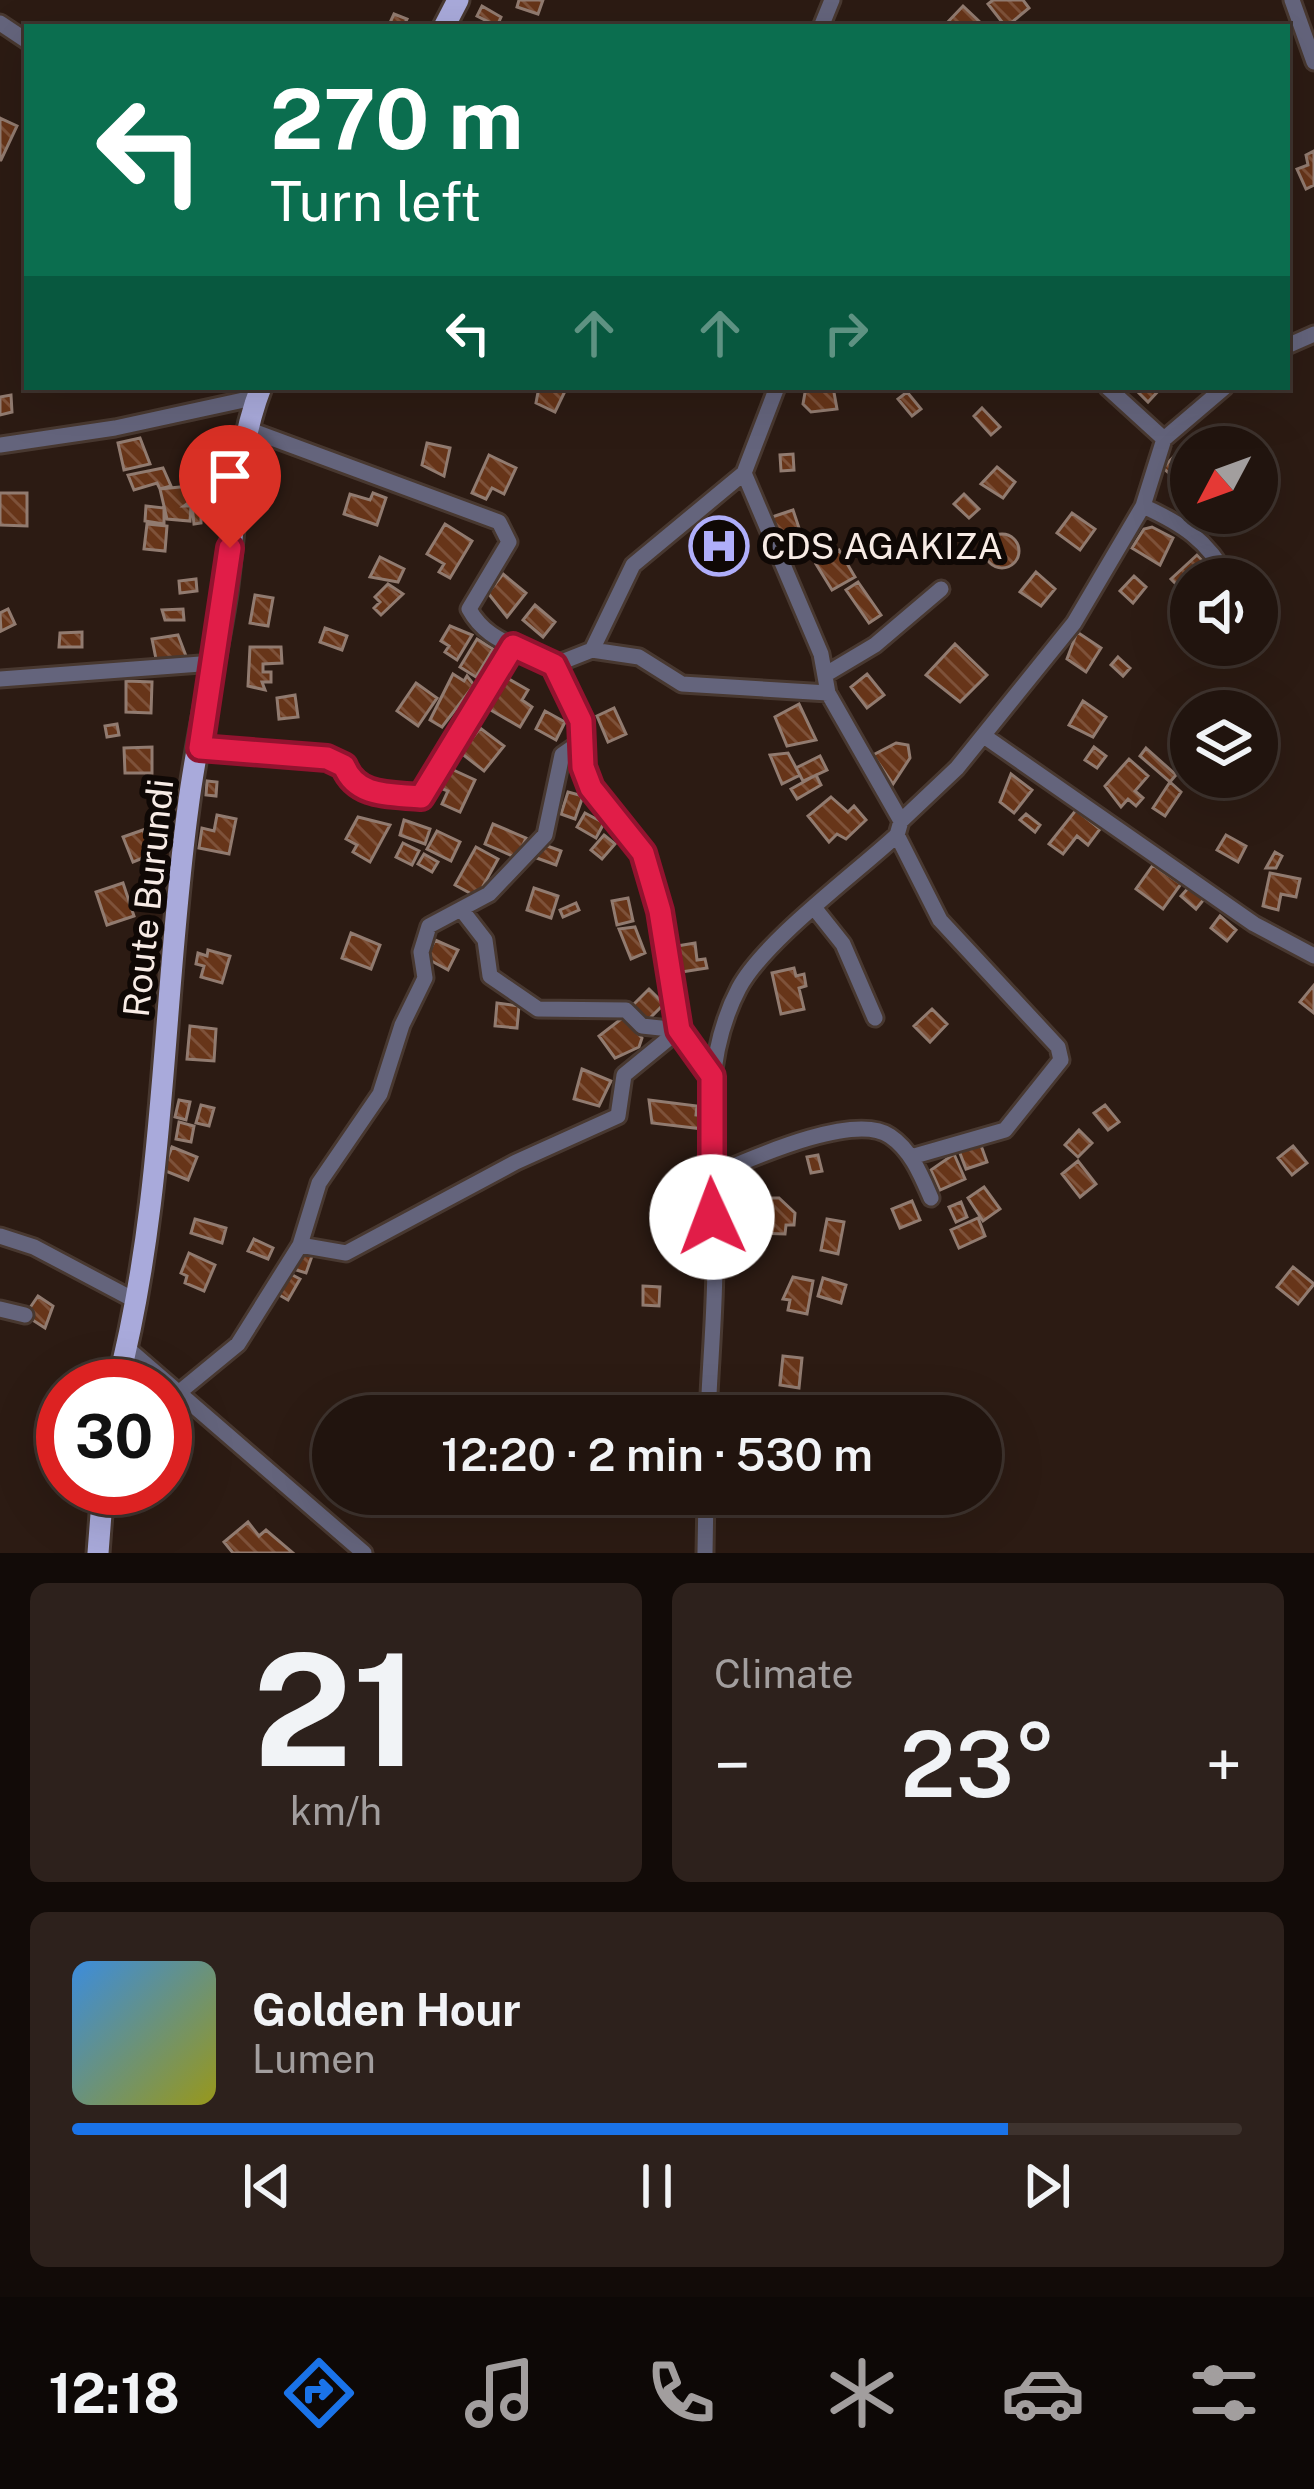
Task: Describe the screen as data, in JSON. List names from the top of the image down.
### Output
{
  "streets": {
    "main road": ["Route Burundi"]
  },
  "places": {
    "hospital": ["CDS AGAKIZA"]
  },
  "north": "bottom left",
  "page": {
    "turn": ["270 m", "Turn left"],
    "limit": "30",
    "trip": "12:20 · 2 min · 530 m",
    "tile": [
      ["21", "km/h"],
      "Climate"
    ],
    "heat": ["−", "23°", "+"],
    "song": ["Golden Hour", "Lumen"],
    "tabs": "12:18"
  }
}
